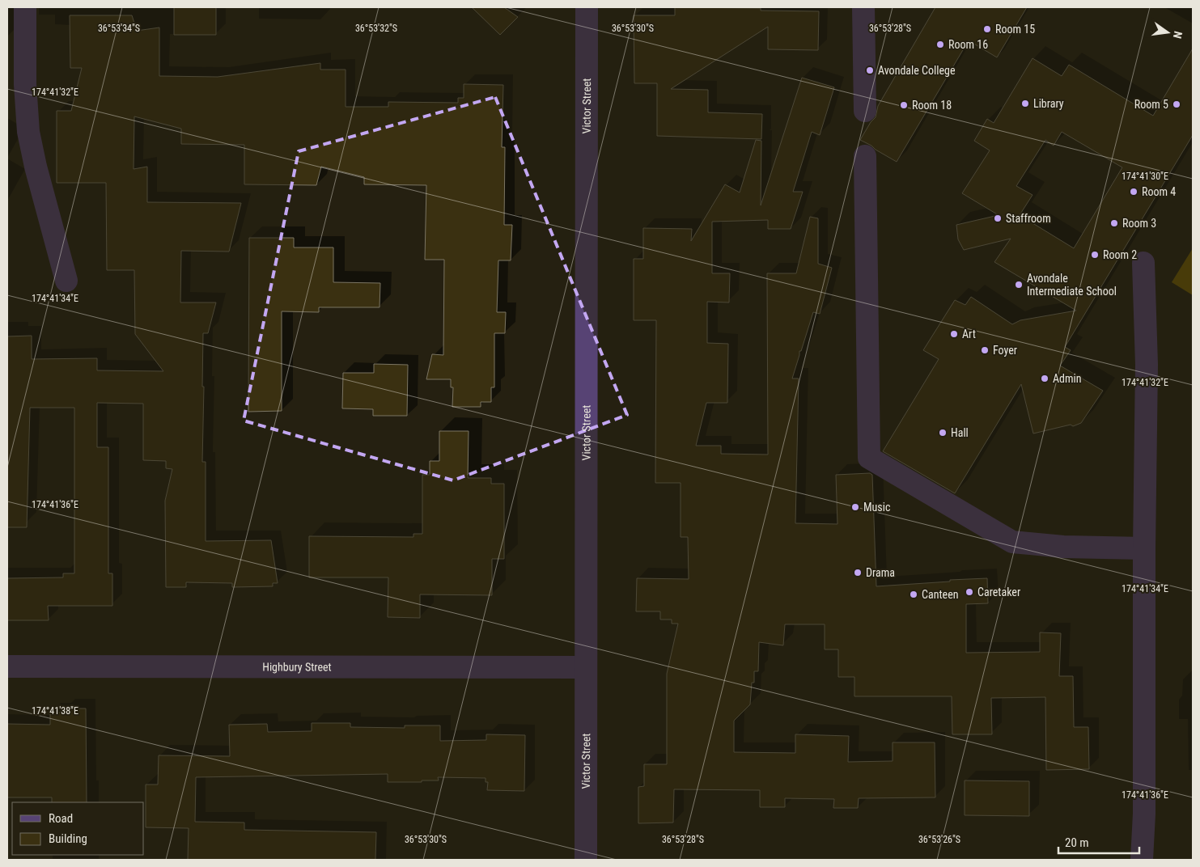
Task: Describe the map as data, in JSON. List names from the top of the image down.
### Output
{
  "streets": {
    "street": ["Victor Street", "Highbury Street"]
  },
  "crossings": [
    ["Victor Street", "Highbury Street"]
  ],
  "places": [
    "Room 15",
    "Room 16",
    "Avondale College",
    "Library",
    "Room 5",
    "Room 18",
    "Room 4",
    "Staffroom",
    "Room 3",
    "Room 2",
    "Avondale Intermediate School",
    "Art",
    "Foyer",
    "Admin",
    "Hall",
    "Music",
    "Drama",
    "Caretaker",
    "Canteen"
  ],
  "legend": ["Road", "Building"],
  "scale_bar": "20 m",
  "north": "right",
  "coordinates": [
    "36°53'34\"S",
    "36°53'32\"S",
    "36°53'30\"S",
    "36°53'28\"S",
    "174°41'32\"E",
    "174°41'30\"E",
    "174°41'34\"E",
    "174°41'36\"E",
    "174°41'38\"E",
    "36°53'26\"S"
  ]
}
